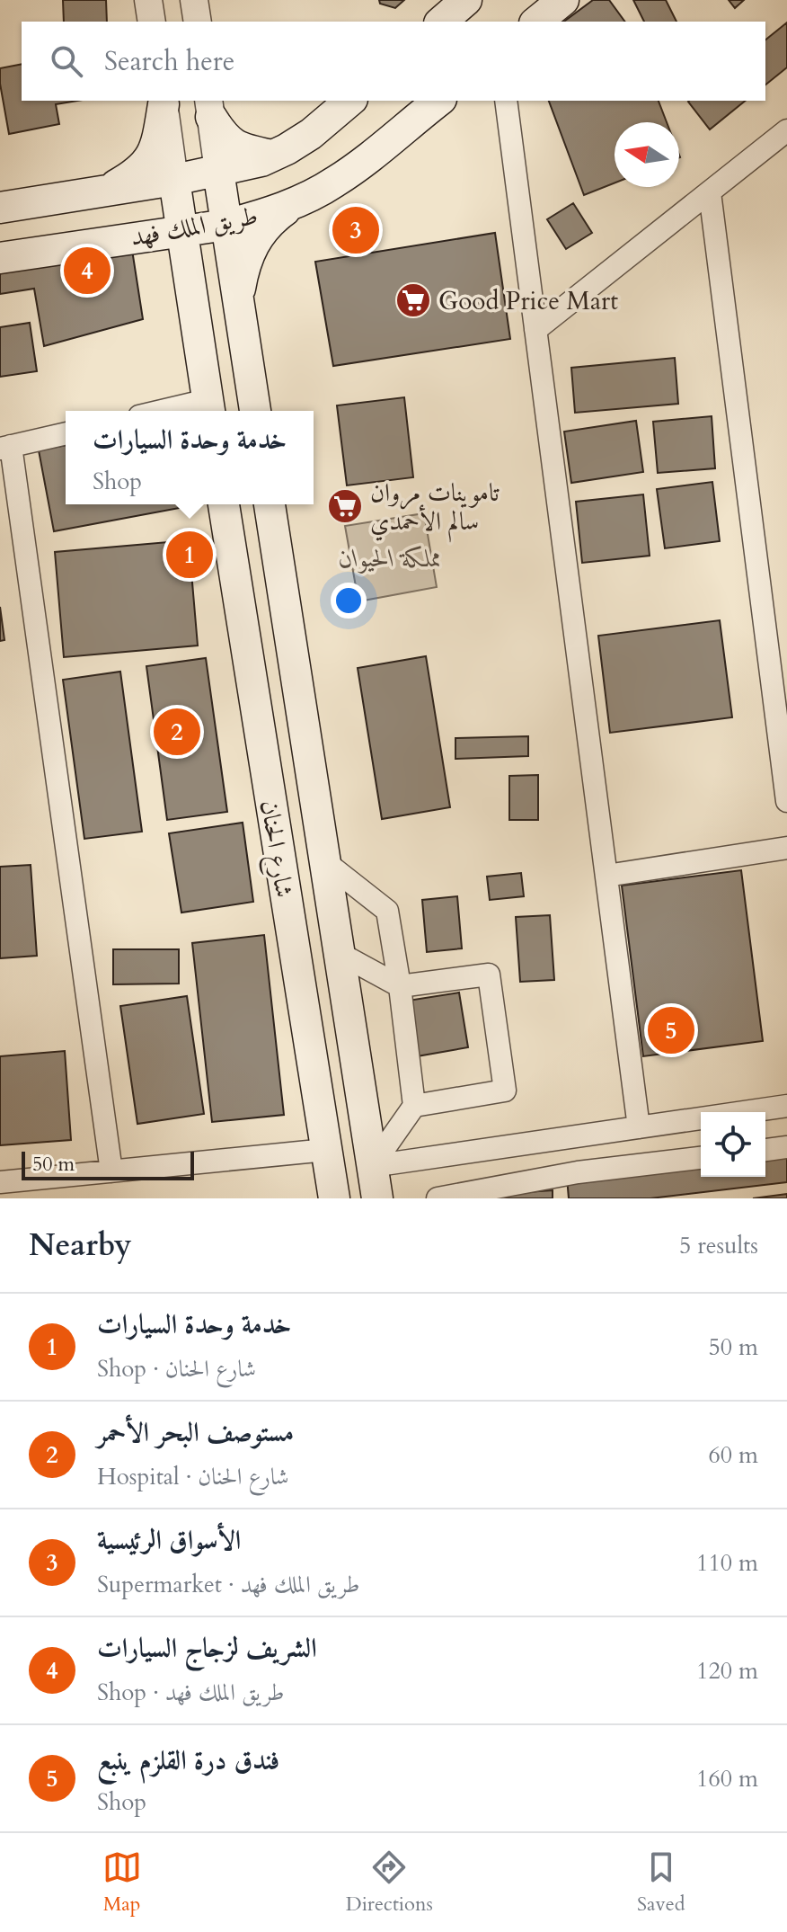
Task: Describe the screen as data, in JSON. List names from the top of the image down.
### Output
{
  "streets": {
    "main road": ["طريق الملك فهد", "شارع الحنان"]
  },
  "parks": ["مملكة الحيوان"],
  "places": {
    "supermarket": ["Good Price Mart", "تاموينات مروان سالم الأحمدي"]
  },
  "scale_bar": "50 m",
  "north": "left",
  "page": {
    "search": "Search here",
    "pins": [
      "3",
      "4",
      "1",
      "2",
      "5"
    ],
    "popup": ["خدمة وحدة السيارات", "Shop"],
    "scale": "50 m",
    "heading": ["Nearby", "5 results"],
    "list": [
      {
        "mark": "1",
        "name": "خدمة وحدة السيارات",
        "note": "Shop · شارع الحنان",
        "value": "50 m"
      },
      {
        "mark": "2",
        "name": "مستوصف البحر الأحمر",
        "note": "Hospital · شارع الحنان",
        "value": "60 m"
      },
      {
        "mark": "3",
        "name": "الأسواق الرئيسية",
        "note": "Supermarket · طريق الملك فهد",
        "value": "110 m"
      },
      {
        "mark": "4",
        "name": "الشريف لزجاج السيارات",
        "note": "Shop · طريق الملك فهد",
        "value": "120 m"
      },
      {
        "mark": "5",
        "name": "فندق درة القلزم ينبع",
        "note": "Shop",
        "value": "160 m"
      }
    ],
    "nav": ["Map", "Directions", "Saved"]
  }
}
